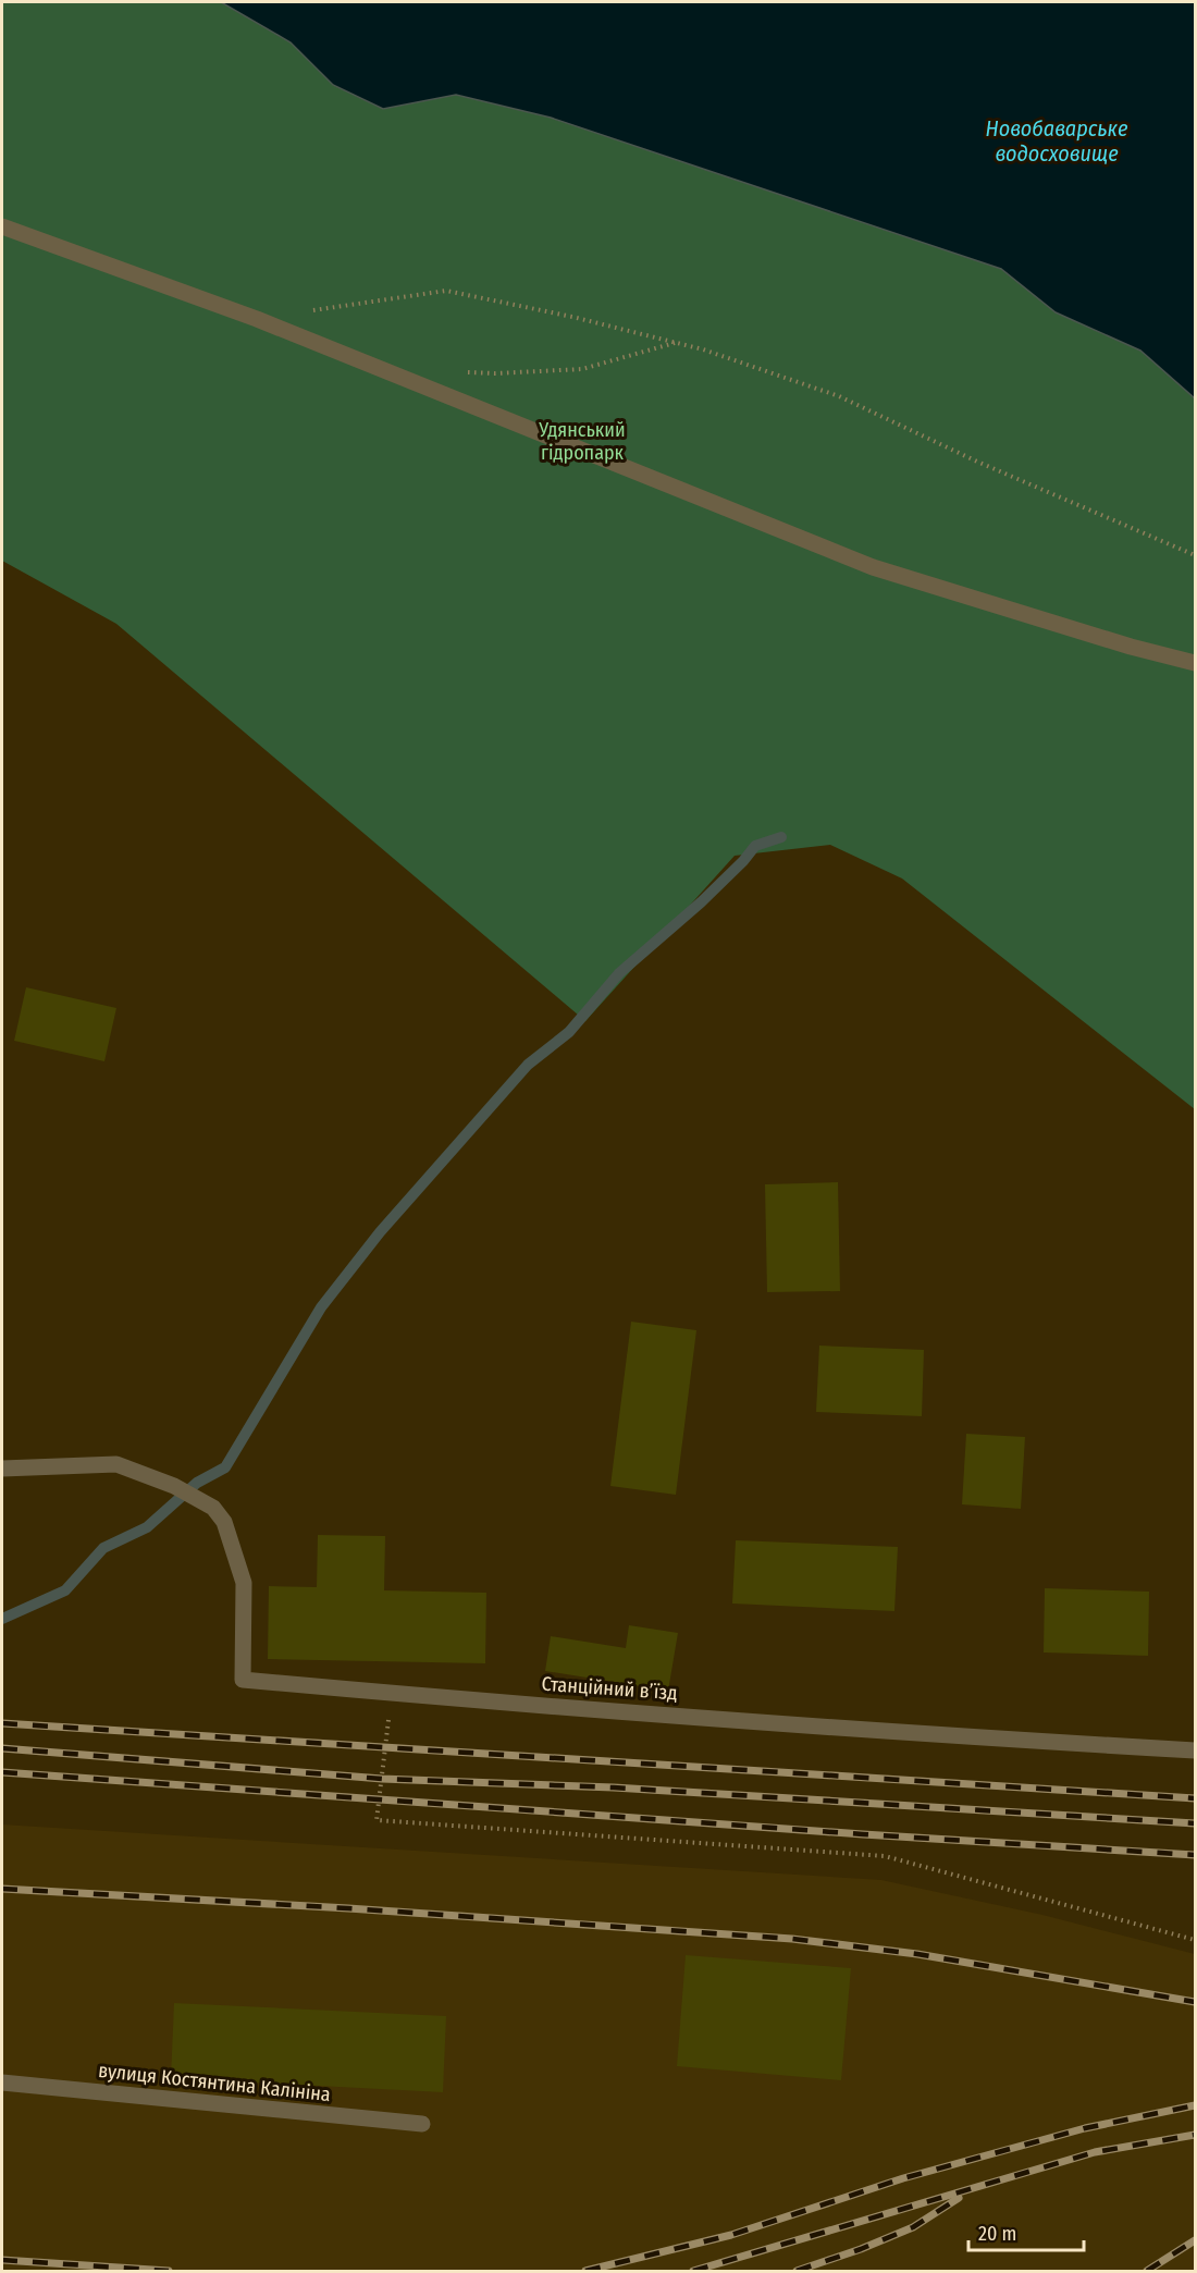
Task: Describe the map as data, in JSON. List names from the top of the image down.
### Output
{
  "streets": {
    "street": ["Станційний в’їзд", "вулиця Костянтина Калініна"]
  },
  "water": ["Новобаварське водосховище"],
  "parks": ["Удянський гідропарк"],
  "scale_bar": "20 m"
}
